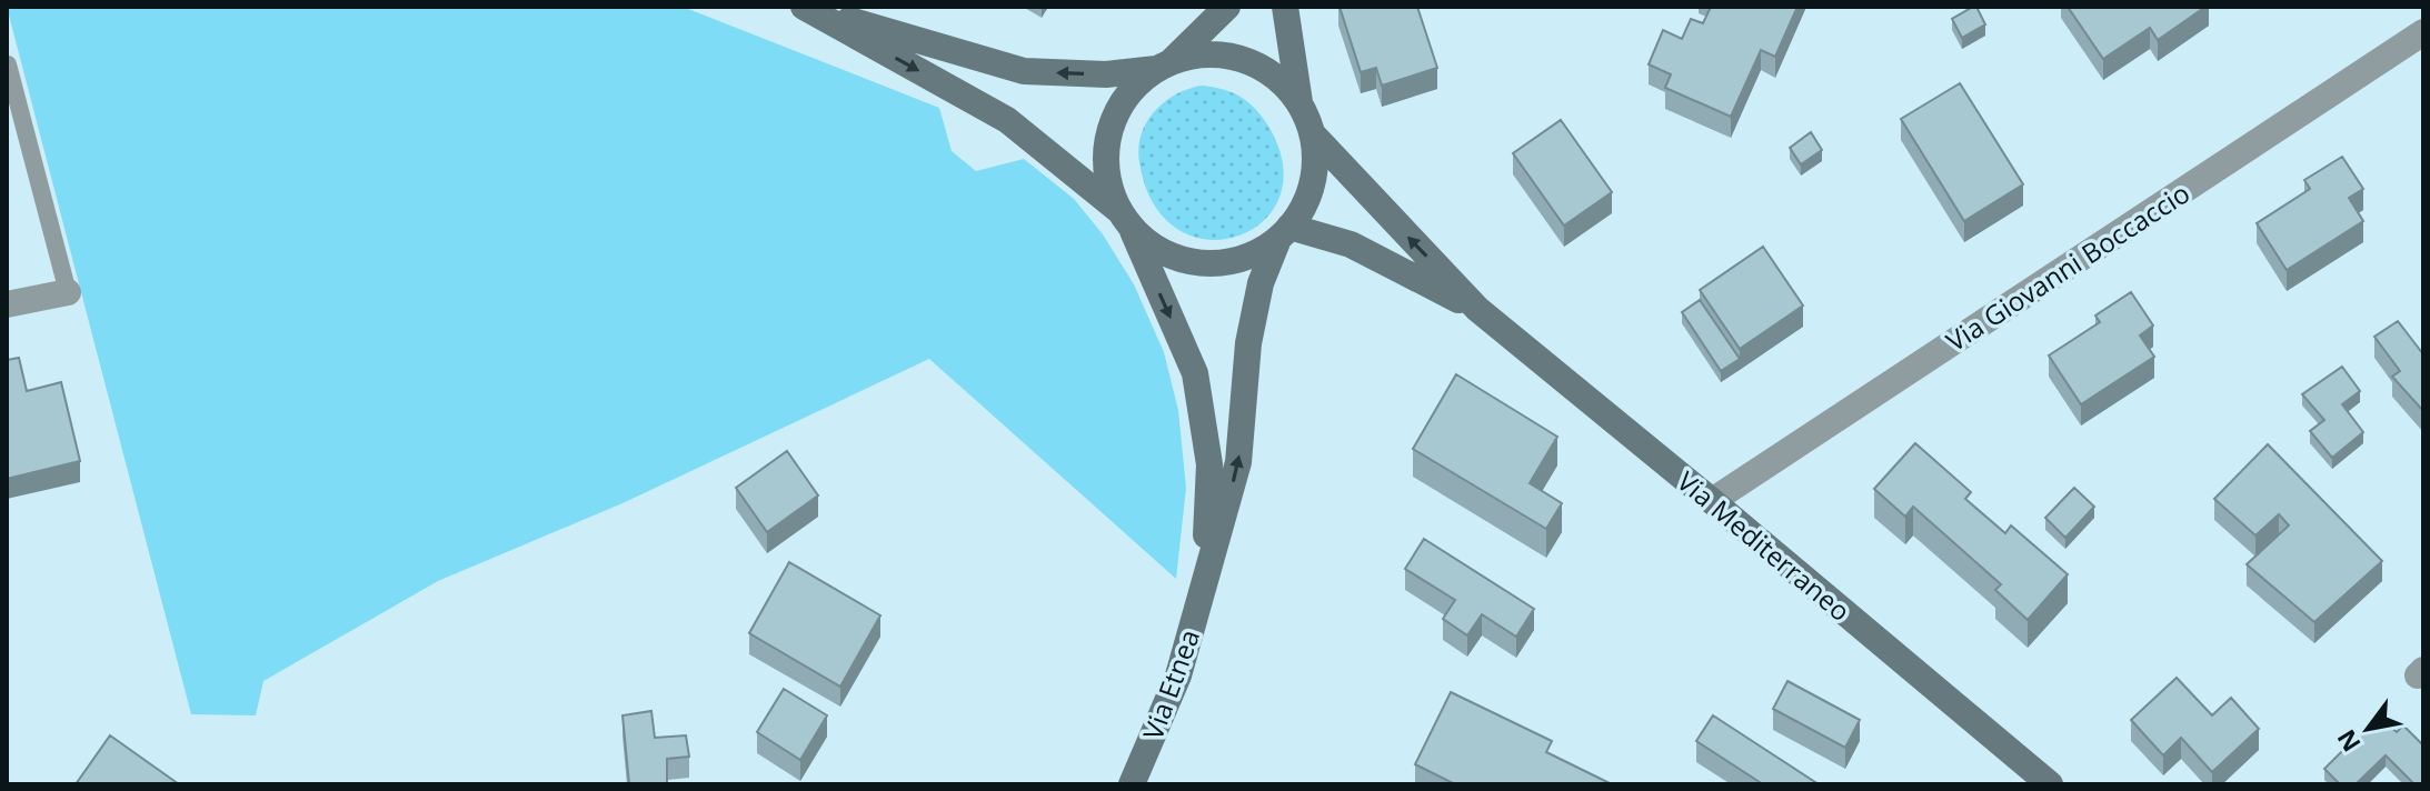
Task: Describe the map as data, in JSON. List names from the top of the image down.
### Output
{
  "streets": {
    "street": ["Via Giovanni Boccaccio", "Via Mediterraneo", "Via Etnea"]
  },
  "crossings": [
    ["Via Giovanni Boccaccio", "Via Mediterraneo"]
  ],
  "north": "bottom left"
}
